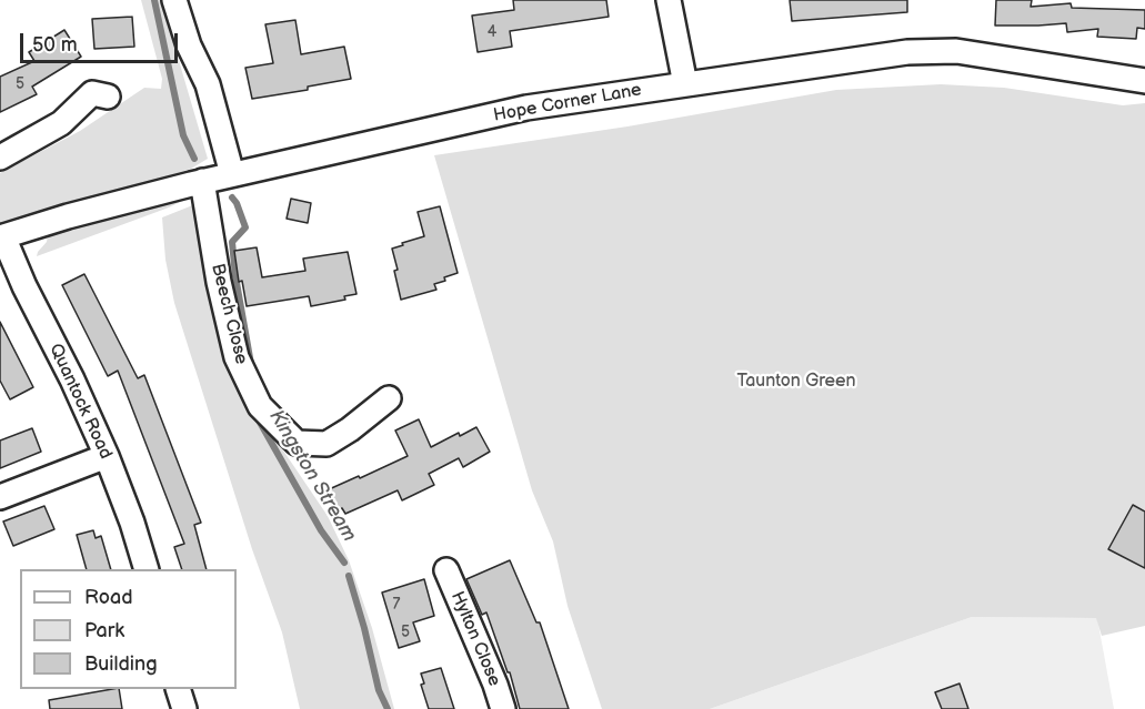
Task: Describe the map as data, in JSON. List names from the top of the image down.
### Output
{
  "streets": {
    "street": [
      "Hope Corner Lane",
      "Beech Close",
      "Quantock Road",
      "Hylton Close"
    ]
  },
  "crossings": [
    ["Hope Corner Lane", "Beech Close"],
    ["Hope Corner Lane", "Quantock Road"]
  ],
  "water": ["Kingston Stream"],
  "parks": ["Taunton Green"],
  "house_numbers": [
    "4",
    "5",
    "7",
    "5"
  ],
  "legend": ["Road", "Park", "Building"],
  "scale_bar": "50 m"
}
